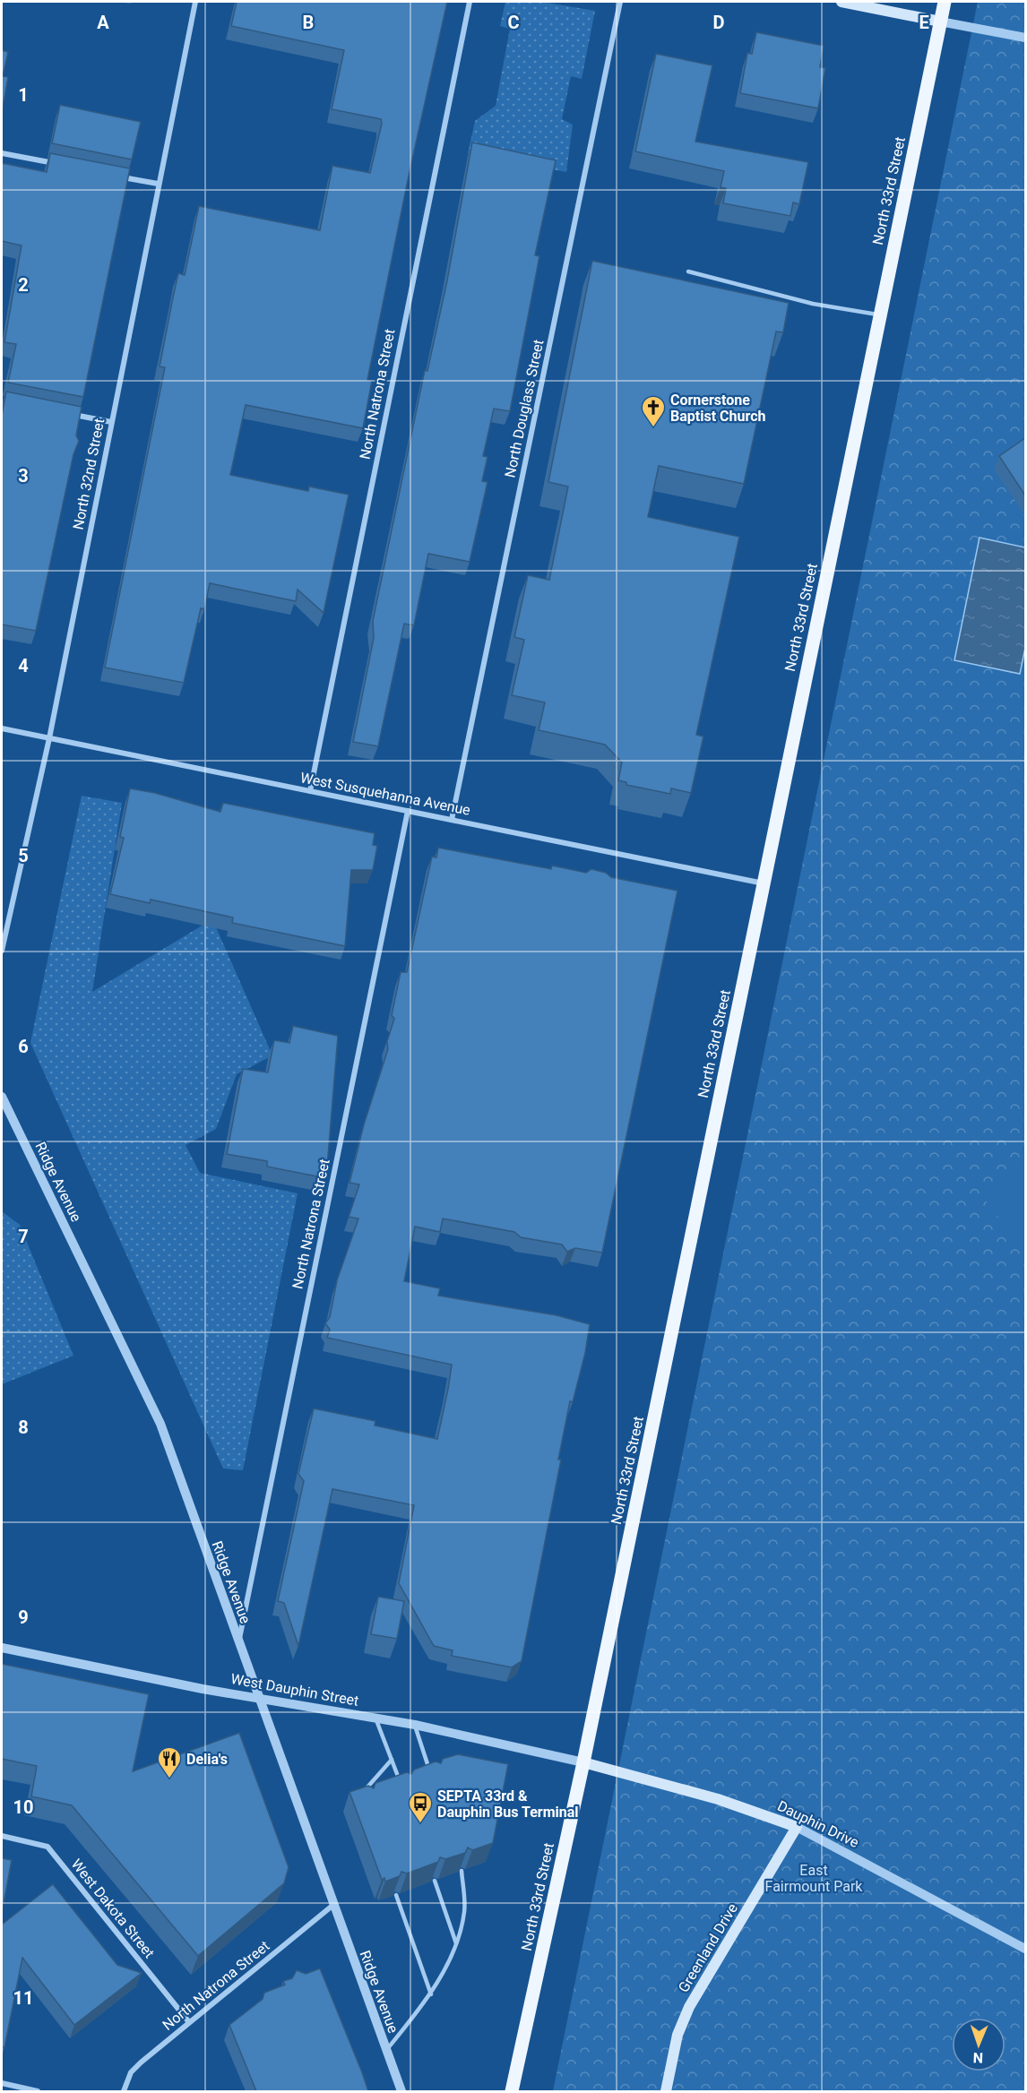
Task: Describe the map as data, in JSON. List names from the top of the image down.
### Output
{
  "streets": {
    "main road": ["North 33rd Street", "Dauphin Drive", "Greenland Drive"],
    "street": [
      "North Natrona Street",
      "North Douglass Street",
      "North 32nd Street",
      "West Susquehanna Avenue",
      "Ridge Avenue",
      "West Dauphin Street",
      "West Dakota Street"
    ]
  },
  "crossings": [
    ["North 33rd Street", "West Susquehanna Avenue"],
    ["North 33rd Street", "West Dauphin Street"],
    ["North 33rd Street", "Dauphin Drive"],
    ["North Natrona Street", "West Susquehanna Avenue"],
    ["North Natrona Street", "Ridge Avenue"],
    ["North Natrona Street", "West Dakota Street"],
    ["North Douglass Street", "West Susquehanna Avenue"],
    ["North 32nd Street", "West Susquehanna Avenue"],
    ["Ridge Avenue", "West Dauphin Street"],
    ["West Dauphin Street", "Dauphin Drive"],
    ["Dauphin Drive", "Greenland Drive"]
  ],
  "parks": ["East Fairmount Park"],
  "places": {
    "church": ["Cornerstone Baptist Church"],
    "restaurant": ["Delia's"],
    "bus stop": ["SEPTA 33rd & Dauphin Bus Terminal"]
  },
  "north": "bottom",
  "grid": {
    "columns": [
      "A",
      "B",
      "C",
      "D",
      "E"
    ],
    "rows": [
      "1",
      "2",
      "3",
      "4",
      "5",
      "6",
      "7",
      "8",
      "9",
      "10",
      "11"
    ]
  }
}
